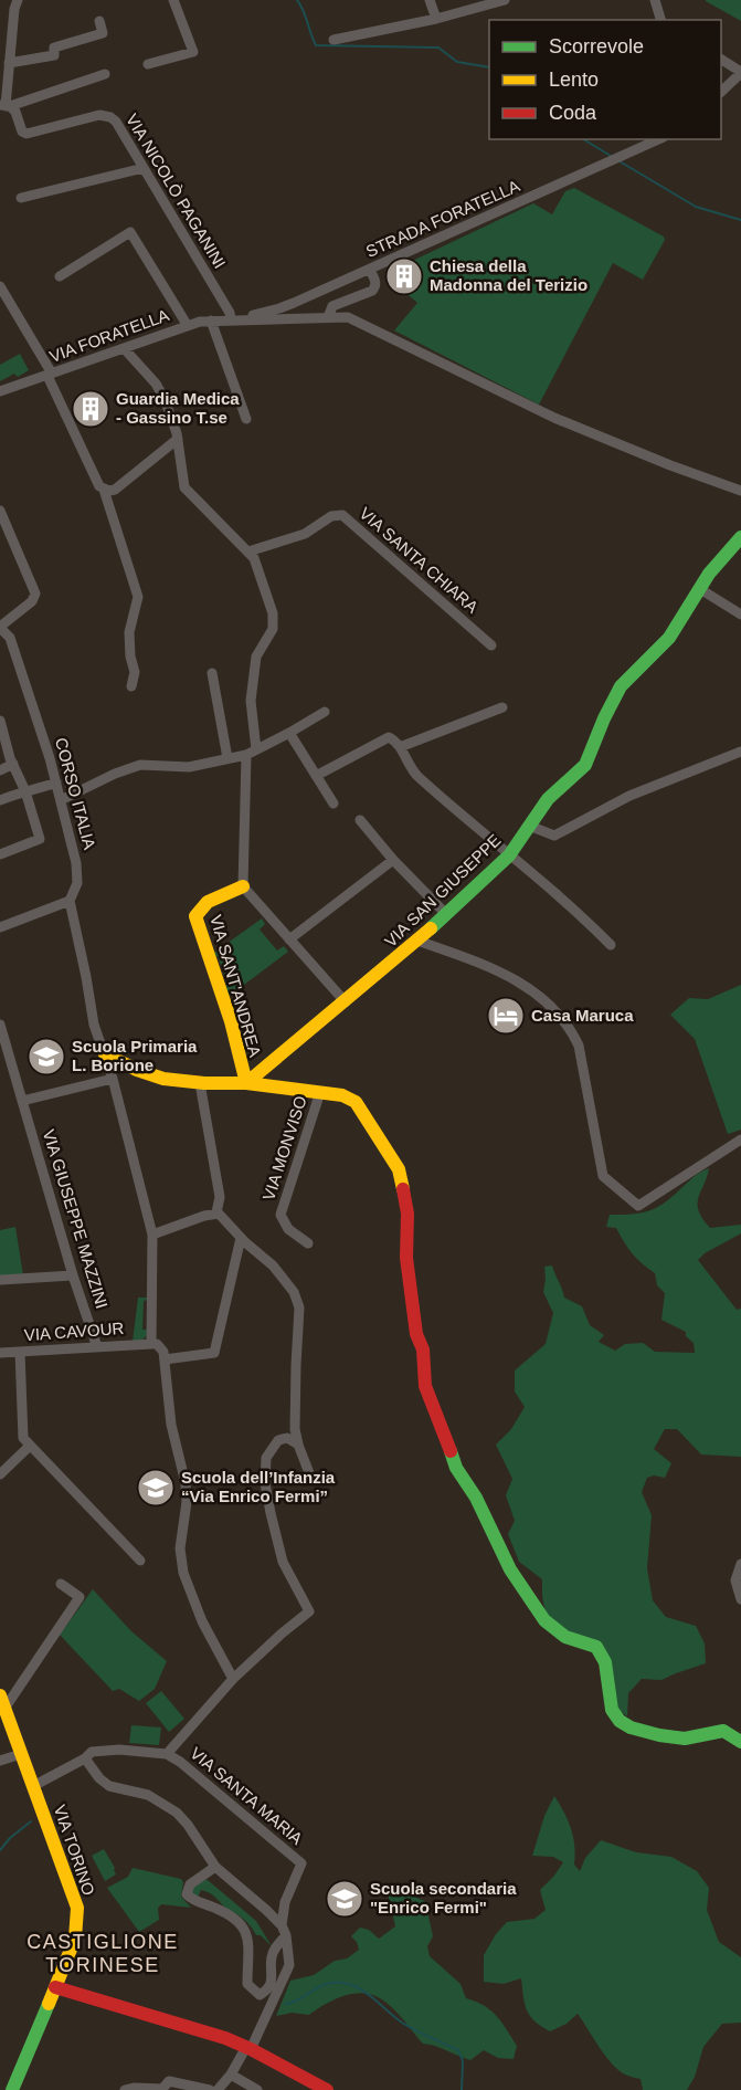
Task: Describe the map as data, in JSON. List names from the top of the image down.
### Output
{
  "streets": {
    "street": [
      "VIA NICOLÒ PAGANINI",
      "STRADA FORATELLA",
      "VIA FORATELLA",
      "VIA SANTA CHIARA",
      "CORSO ITALIA",
      "VIA SAN GIUSEPPE",
      "VIA SANT'ANDREA",
      "VIA MONVISO",
      "VIA GIUSEPPE MAZZINI",
      "VIA CAVOUR",
      "VIA SANTA MARIA",
      "VIA TORINO"
    ]
  },
  "crossings": [
    ["VIA NICOLÒ PAGANINI", "STRADA FORATELLA"],
    ["VIA NICOLÒ PAGANINI", "VIA FORATELLA"],
    ["STRADA FORATELLA", "VIA FORATELLA"],
    ["VIA SAN GIUSEPPE", "VIA SANT'ANDREA"],
    ["VIA GIUSEPPE MAZZINI", "VIA CAVOUR"],
    ["VIA SANTA MARIA", "VIA TORINO"]
  ],
  "districts": ["CASTIGLIONE TORINESE"],
  "places": {
    "building": ["Chiesa della Madonna del Terizio", "Guardia Medica - Gassino T.se"],
    "hotel": ["Casa Maruca"],
    "school or university": ["Scuola Primaria L. Borione", "Scuola dell’Infanzia “Via Enrico Fermi”", "Scuola secondaria \"Enrico Fermi\""]
  },
  "legend": ["Scorrevole", "Lento", "Coda"]
}
